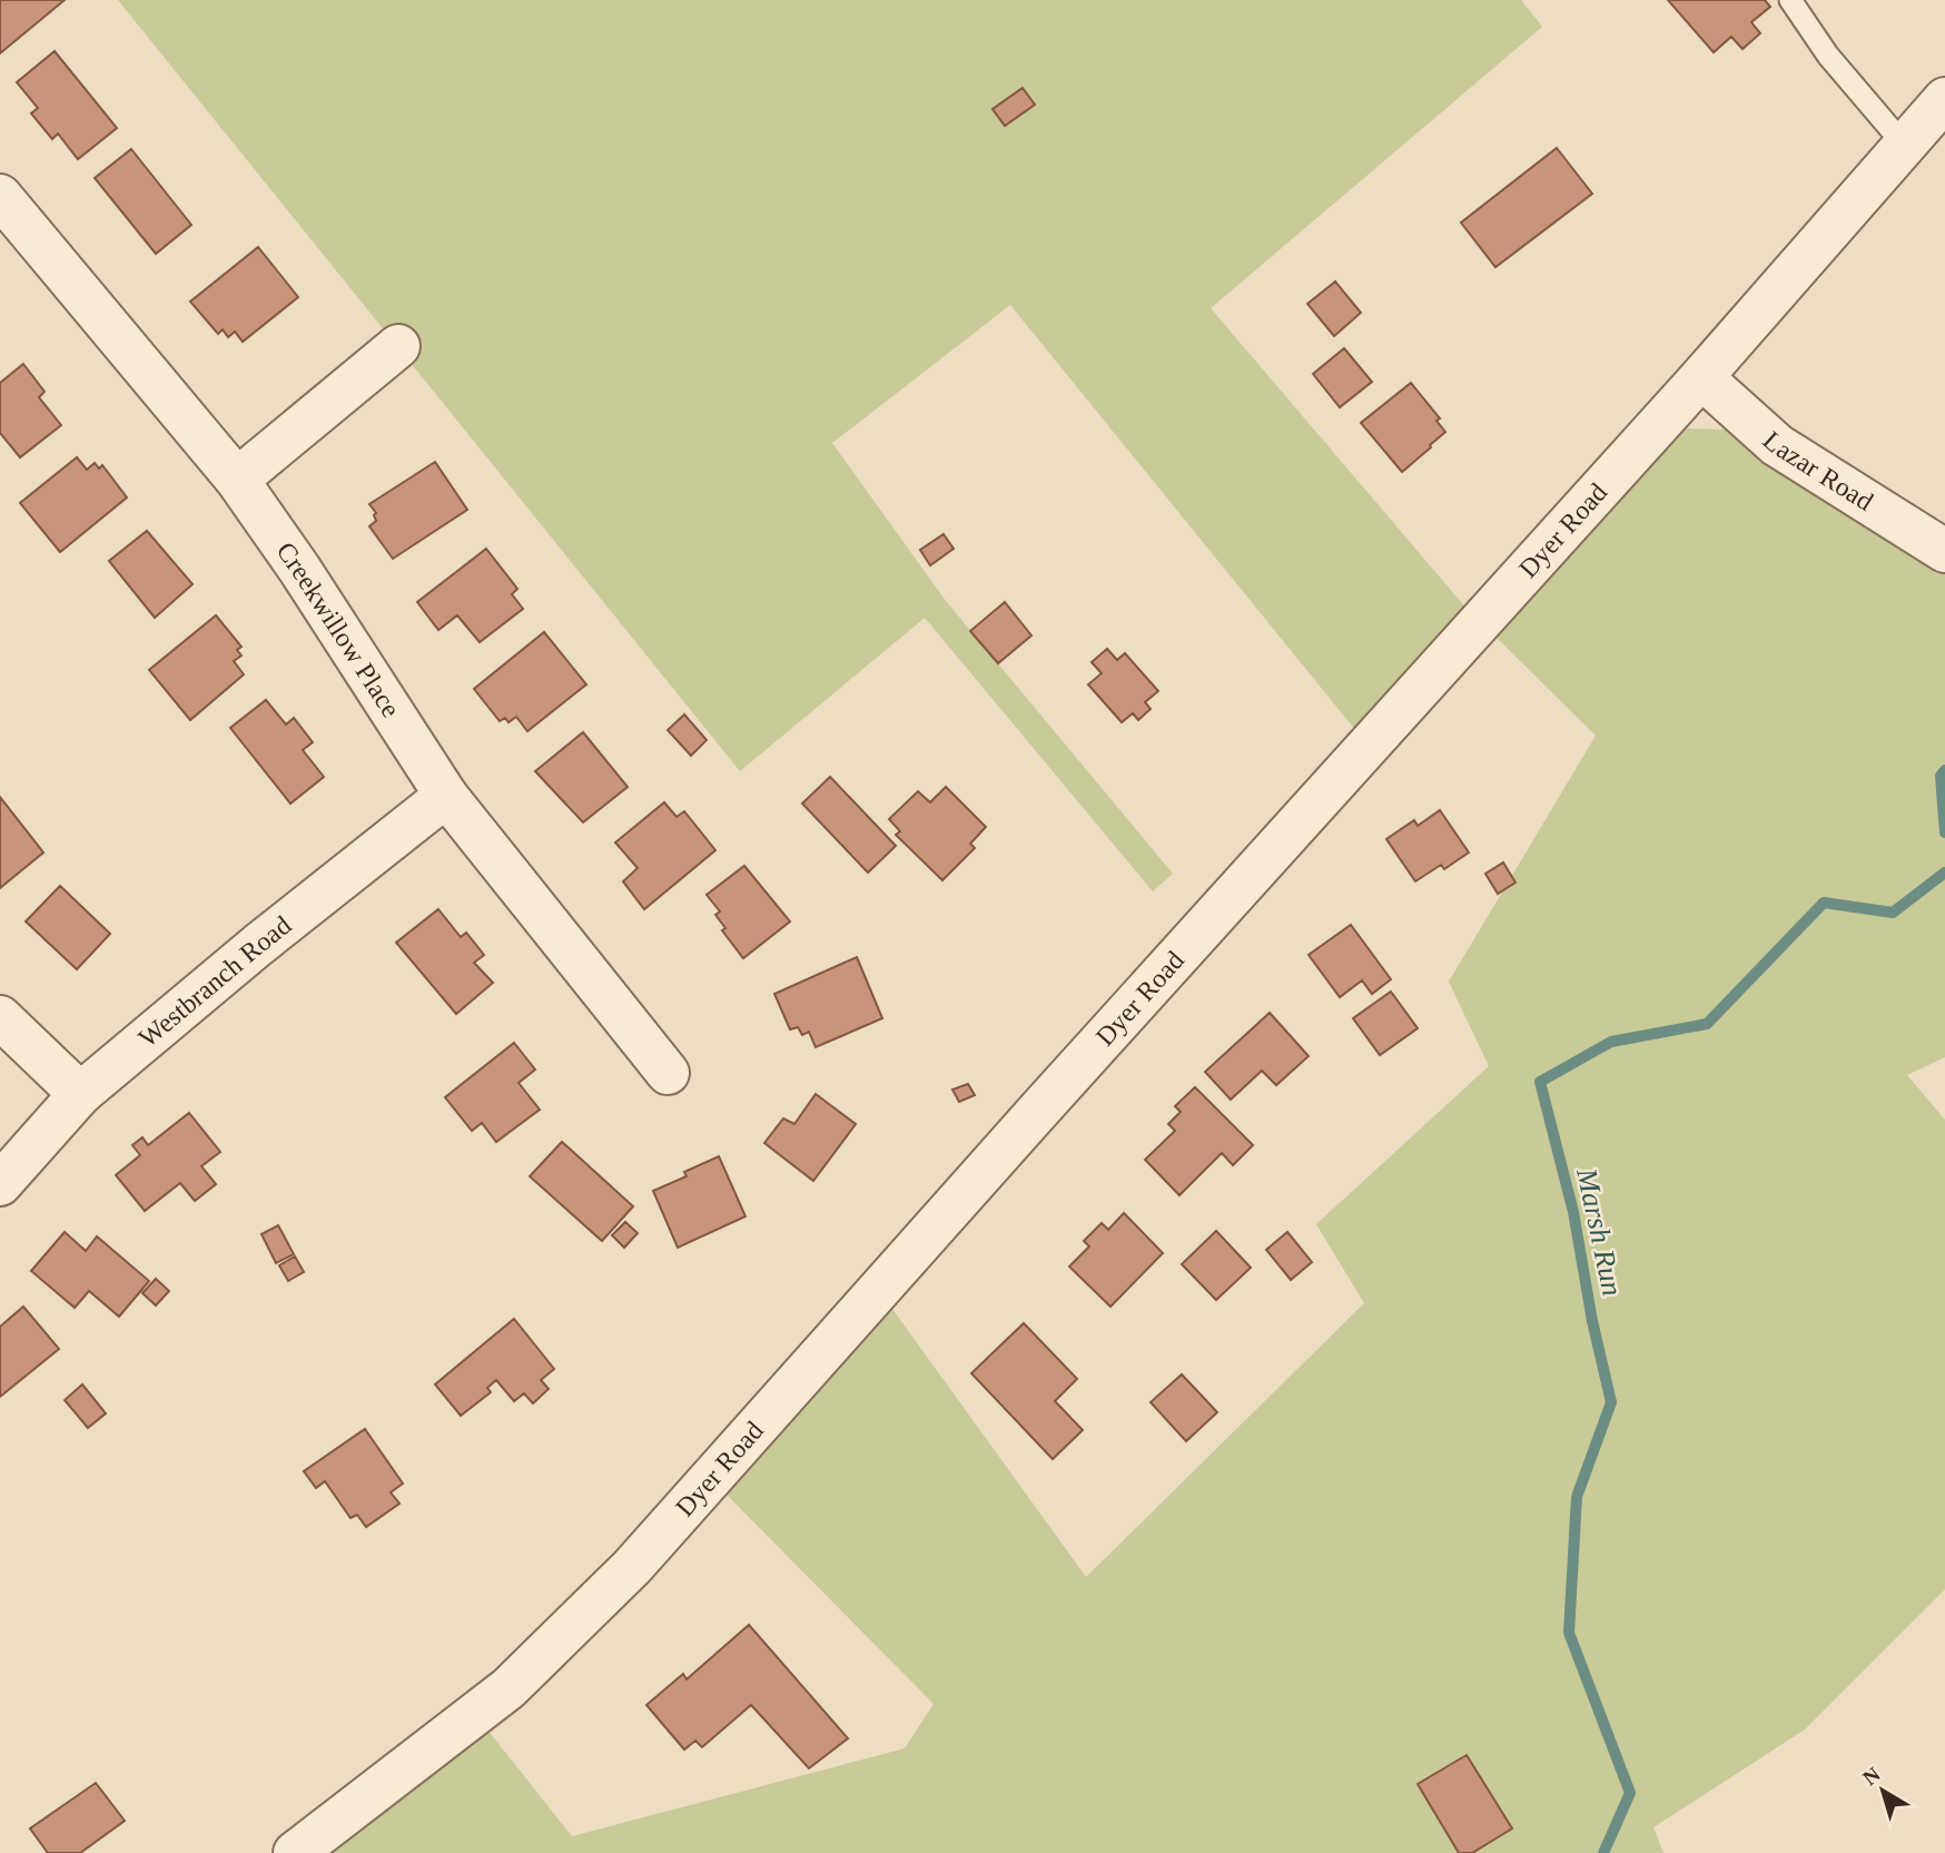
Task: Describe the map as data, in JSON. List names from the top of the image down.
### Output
{
  "streets": {
    "street": [
      "Lazar Road",
      "Dyer Road",
      "Creekwillow Place",
      "Westbranch Road"
    ]
  },
  "crossings": [
    ["Lazar Road", "Dyer Road"],
    ["Creekwillow Place", "Westbranch Road"]
  ],
  "water": ["Marsh Run"],
  "north": "top left"
}
